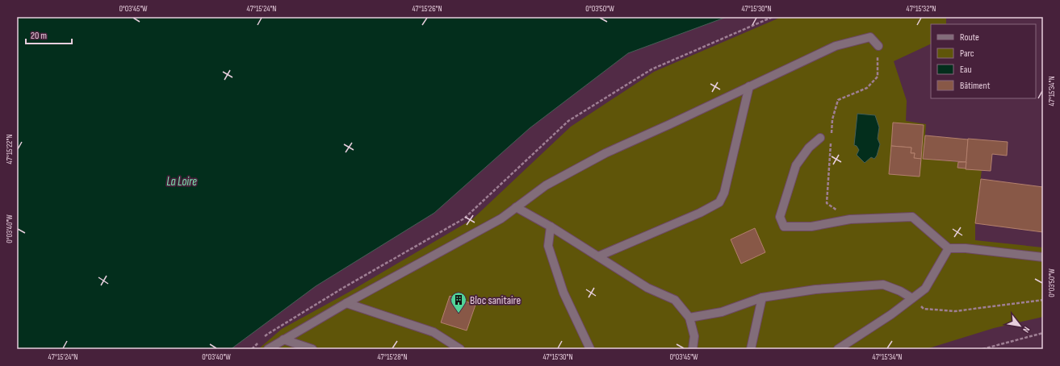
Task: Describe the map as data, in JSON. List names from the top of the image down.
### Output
{
  "water": ["La Loire"],
  "places": {
    "building": ["Bloc sanitaire"]
  },
  "legend": [
    "Route",
    "Parc",
    "Eau",
    "Bâtiment"
  ],
  "scale_bar": "20 m",
  "north": "bottom right",
  "coordinates": [
    "0°03'45\"W",
    "47°15'24\"N",
    "47°15'26\"N",
    "0°03'50\"W",
    "47°15'30\"N",
    "47°15'32\"N",
    "47°15'34\"N",
    "47°15'22\"N",
    "0°03'40\"W",
    "47°15'28\"N"
  ]
}
